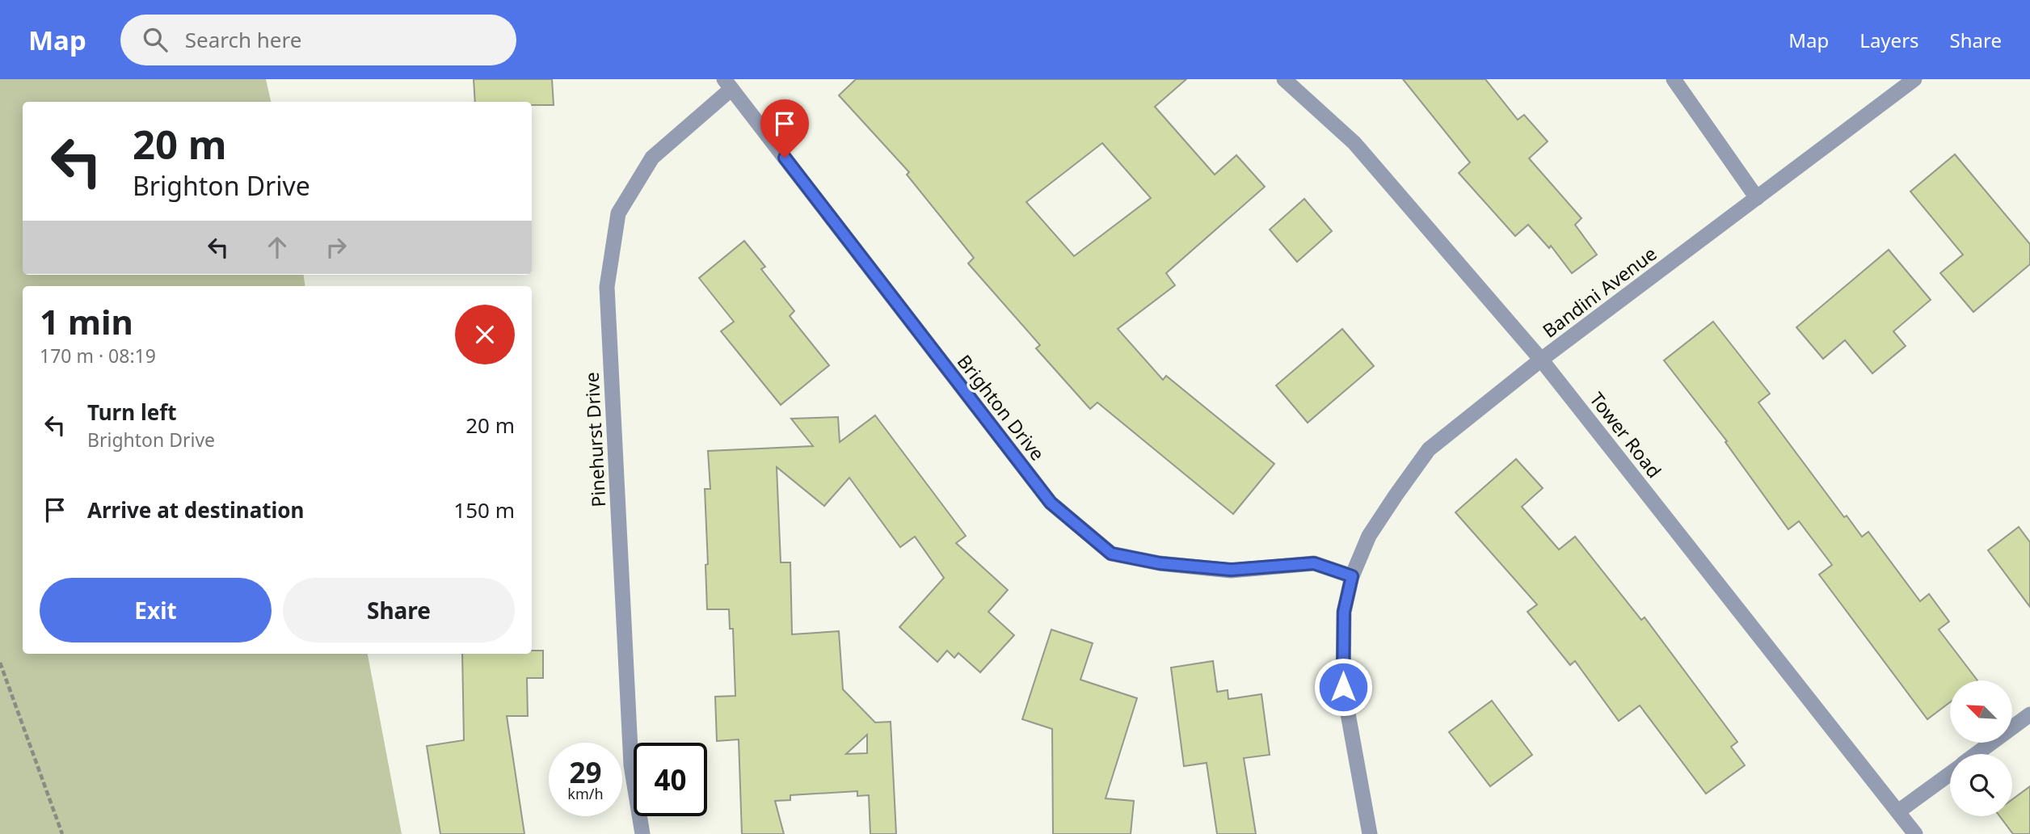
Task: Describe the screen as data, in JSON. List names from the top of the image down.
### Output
{
  "streets": {
    "street": [
      "Bandini Avenue",
      "Brighton Drive",
      "Tower Road",
      "Pinehurst Drive"
    ]
  },
  "crossings": [
    ["Bandini Avenue", "Brighton Drive"],
    ["Bandini Avenue", "Tower Road"],
    ["Brighton Drive", "Pinehurst Drive"]
  ],
  "north": "top left",
  "page": {
    "header": "Map",
    "search": "Search here",
    "nav": ["Map", "Layers", "Share"],
    "turn": ["20 m", "Brighton Drive"],
    "heading": ["1 min", "170 m · 08:19"],
    "list": [
      {
        "name": "Turn left",
        "note": "Brighton Drive",
        "value": "20 m"
      },
      {
        "name": "Arrive at destination",
        "value": "150 m"
      }
    ],
    "buttons": ["Exit", "Share"],
    "speed": "29 km/h",
    "limit": "40"
  }
}
